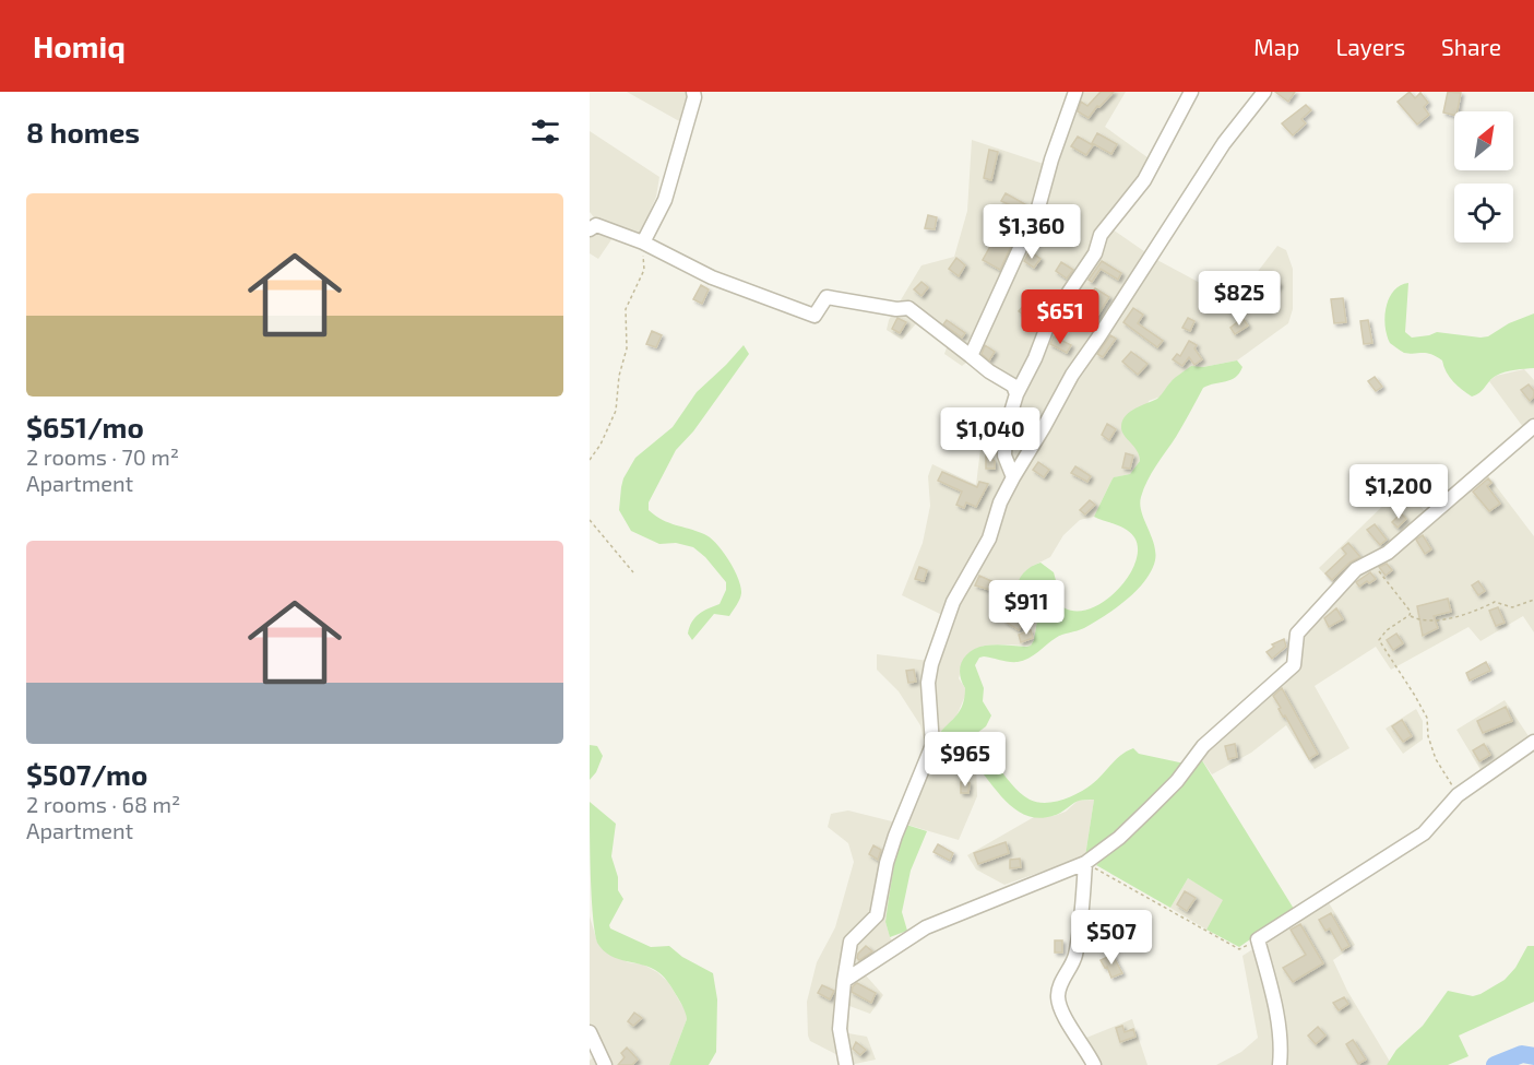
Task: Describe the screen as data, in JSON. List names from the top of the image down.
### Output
{
  "north": "top right",
  "page": {
    "header": "Homiq",
    "nav": ["Map", "Layers", "Share"],
    "heading": "8 homes",
    "list": [
      {
        "name": "$651/mo",
        "note": "2 rooms · 70 m² · Apartment"
      },
      {
        "name": "$507/mo",
        "note": "2 rooms · 68 m² · Apartment"
      }
    ],
    "price": [
      "$1,360",
      "$825",
      "$651",
      "$1,040",
      "$1,200",
      "$911",
      "$965",
      "$507"
    ]
  }
}
